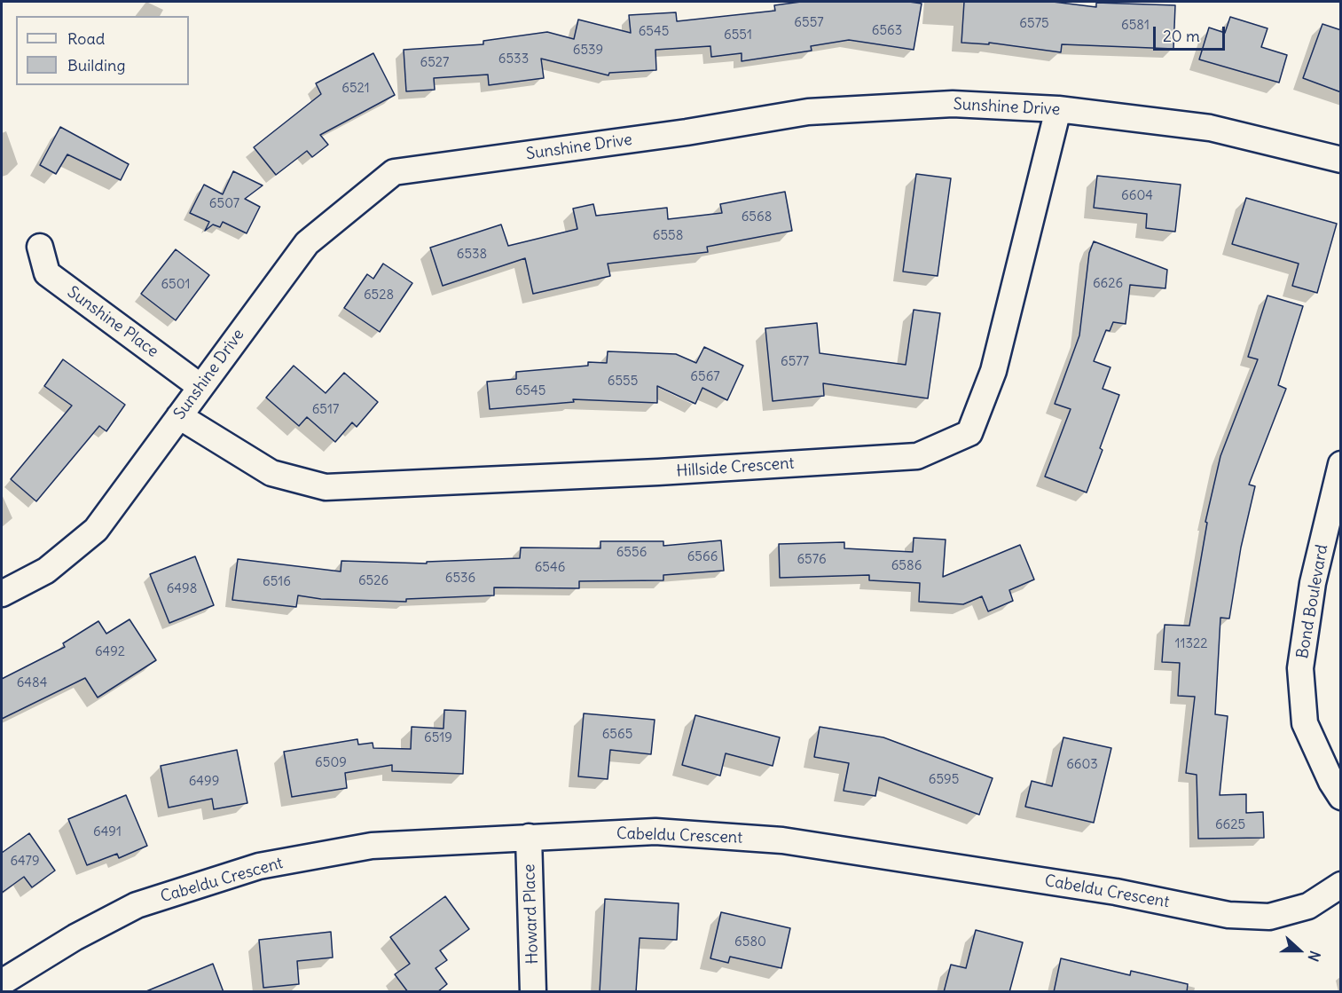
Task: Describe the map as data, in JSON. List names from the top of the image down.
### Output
{
  "streets": {
    "street": [
      "Sunshine Drive",
      "Sunshine Place",
      "Hillside Crescent",
      "Bond Boulevard",
      "Cabeldu Crescent",
      "Howard Place"
    ]
  },
  "crossings": [
    ["Sunshine Drive", "Sunshine Place"],
    ["Sunshine Drive", "Hillside Crescent"],
    ["Cabeldu Crescent", "Howard Place"]
  ],
  "house_numbers": [
    "6557",
    "6575",
    "6581",
    "6563",
    "6545",
    "6551",
    "6539",
    "6533",
    "6527",
    "6521",
    "6604",
    "6507",
    "6568",
    "6558",
    "6538",
    "6626",
    "6501",
    "6528",
    "6577",
    "6567",
    "6555",
    "6545",
    "6517",
    "6556",
    "6566",
    "6576",
    "6586",
    "6546",
    "6536",
    "6526",
    "6516",
    "6498",
    "11322",
    "6492",
    "6484",
    "6565",
    "6519",
    "6509",
    "6603",
    "6595",
    "6499",
    "6625",
    "6491",
    "6479",
    "6580"
  ],
  "legend": ["Road", "Building"],
  "scale_bar": "20 m",
  "north": "right"
}
